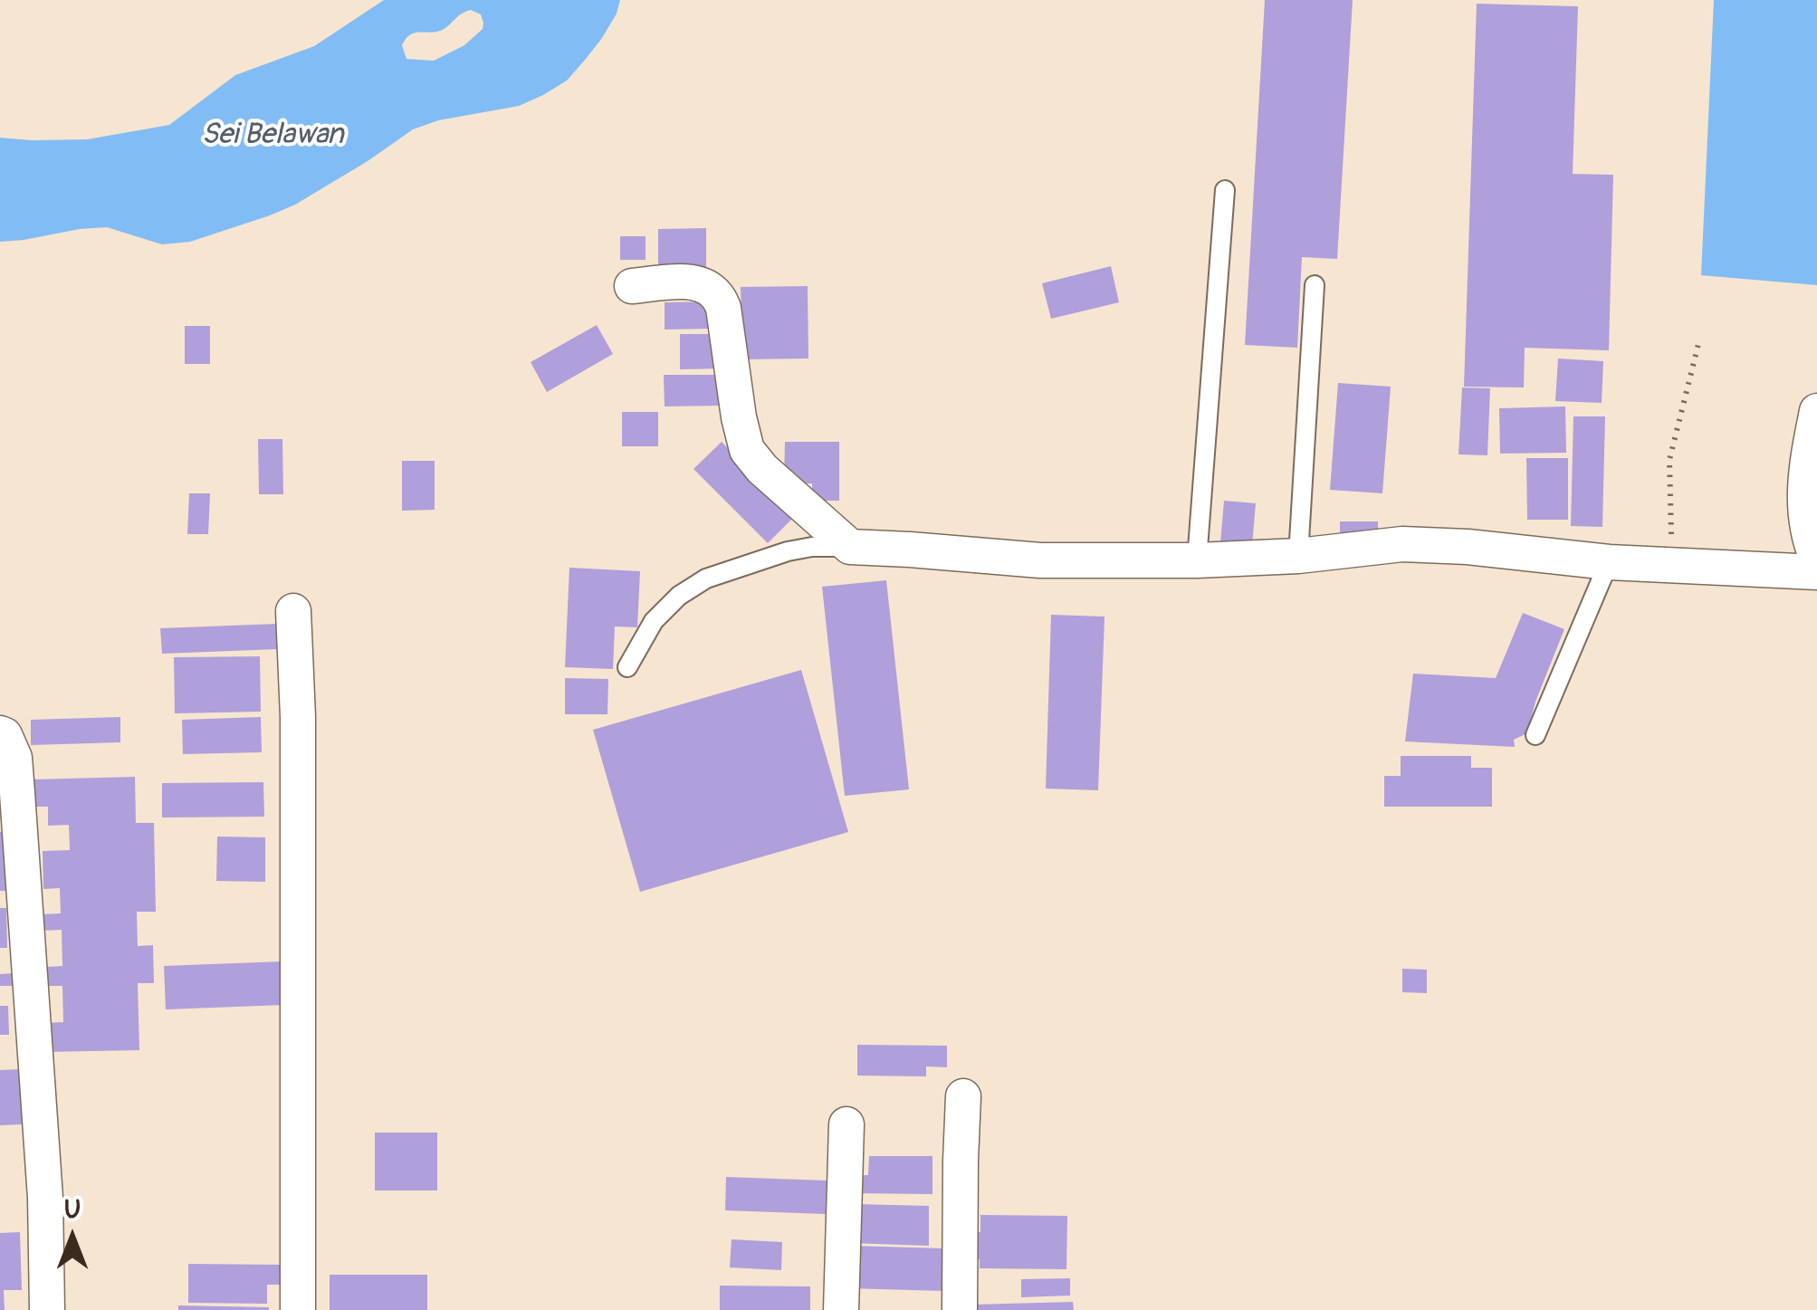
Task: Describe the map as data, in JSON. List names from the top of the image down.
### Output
{
  "water": ["Sei Belawan"],
  "north": "top"
}
